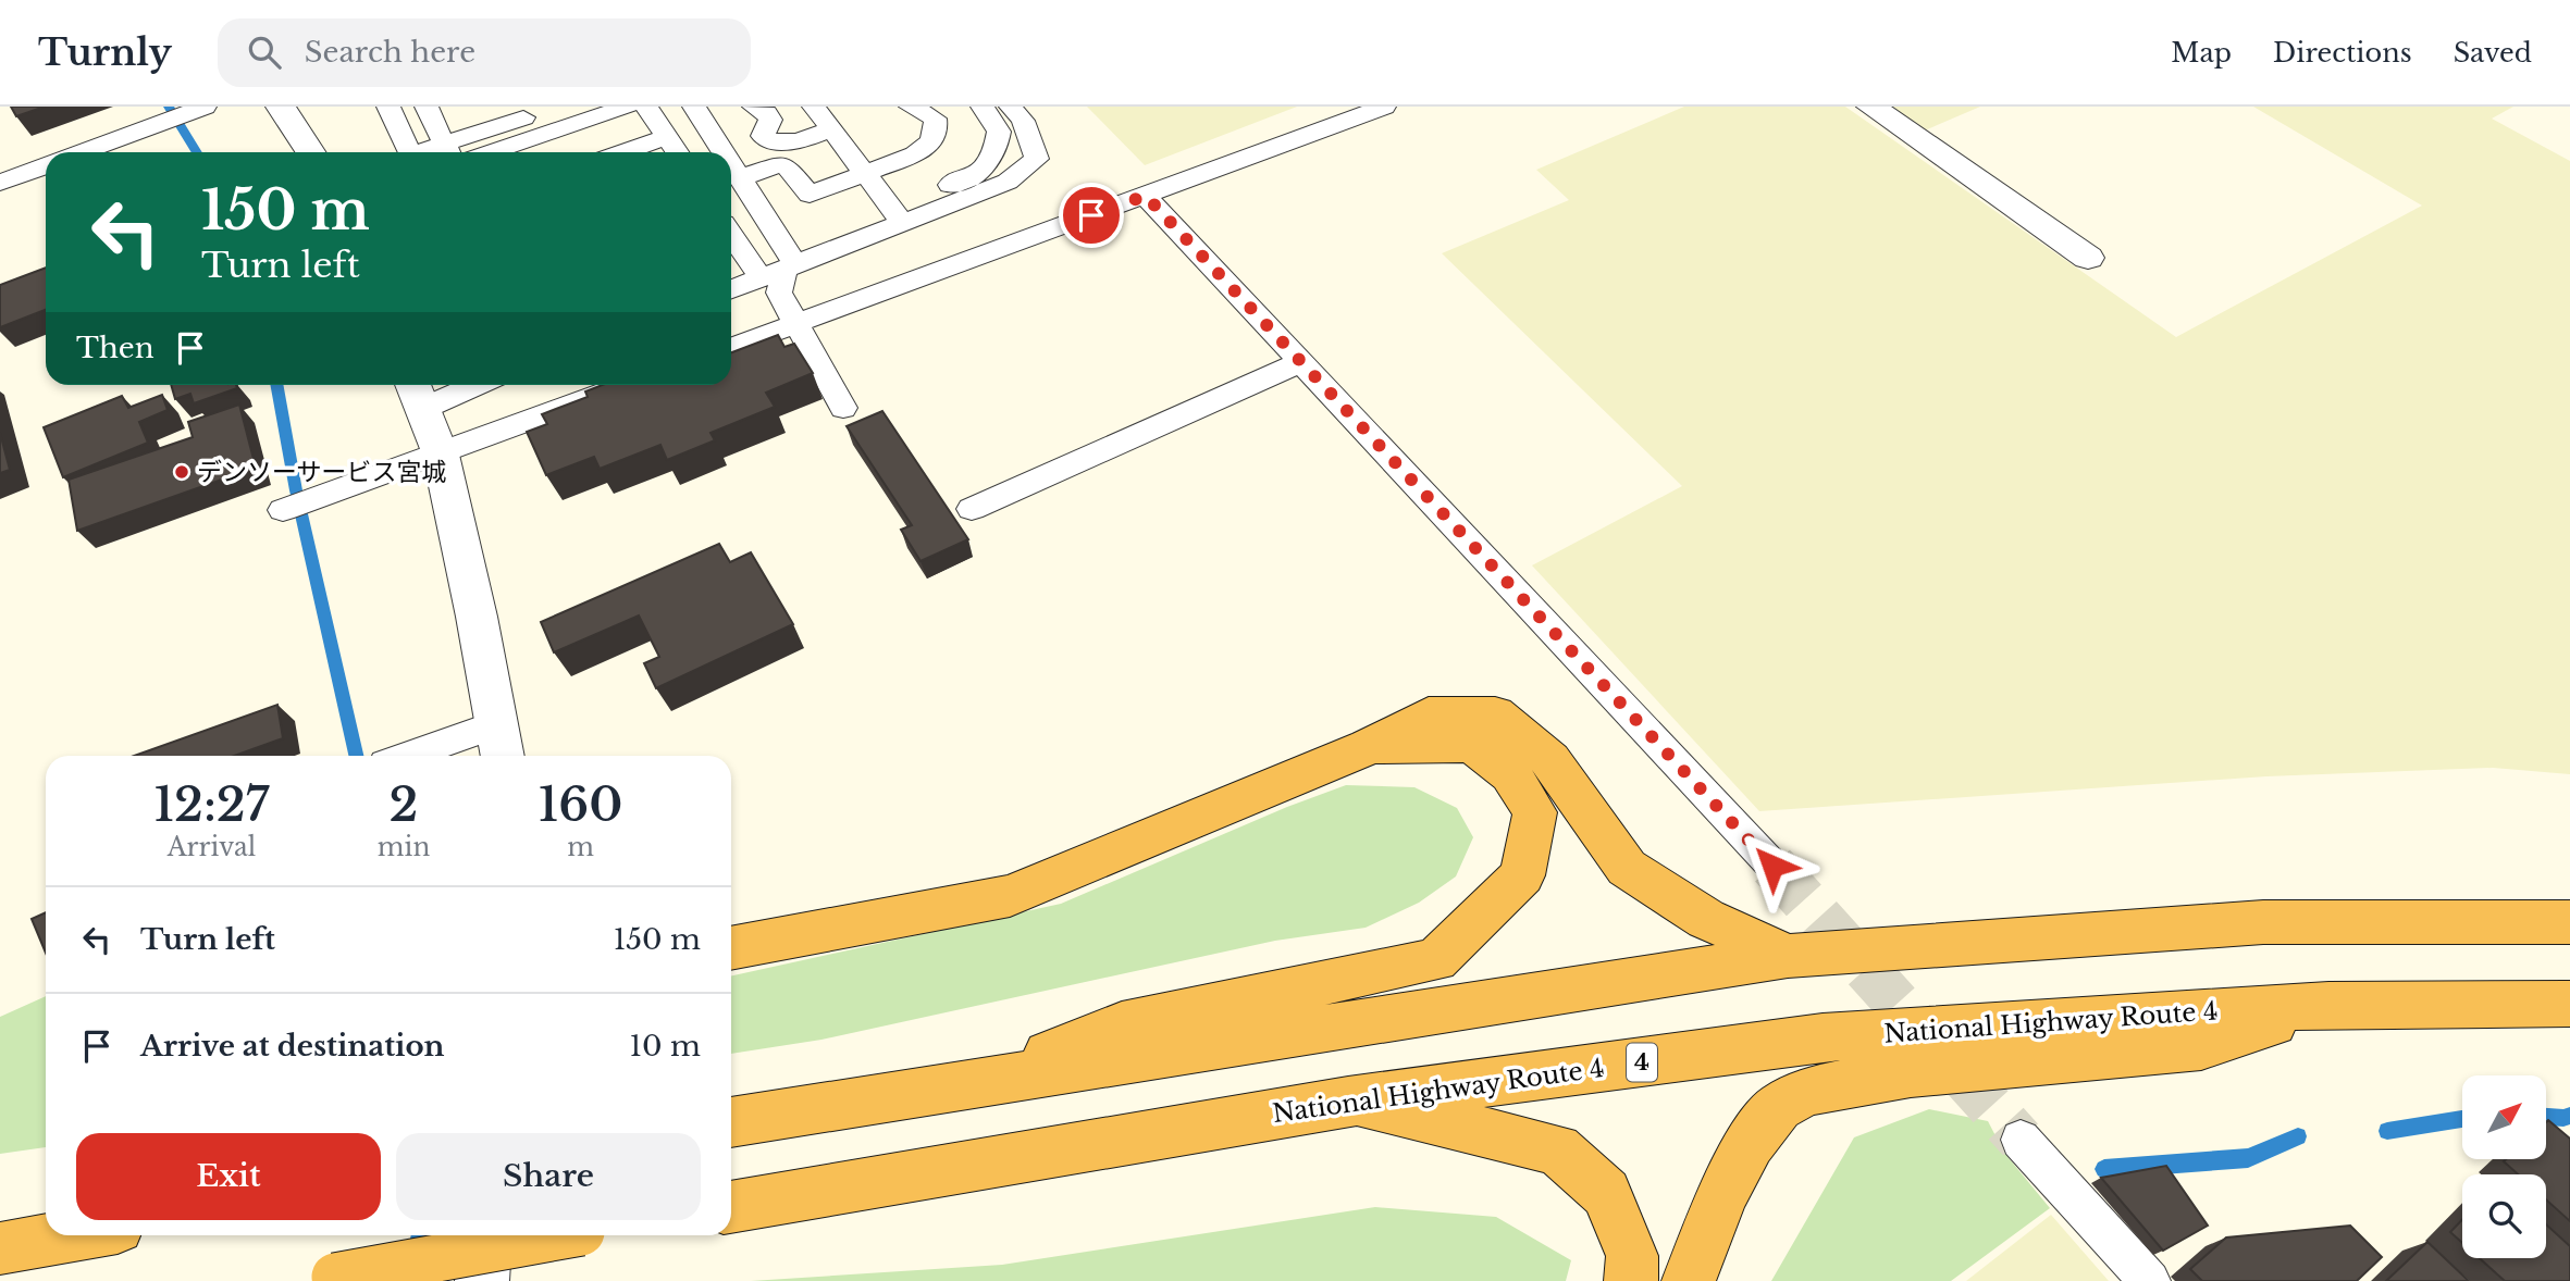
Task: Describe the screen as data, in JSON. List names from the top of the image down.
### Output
{
  "streets": {
    "highway": ["National Highway Route 4", "4"]
  },
  "places": ["デンソーサービス宮城"],
  "north": "top right",
  "page": {
    "header": "Turnly",
    "search": "Search here",
    "nav": ["Map", "Directions", "Saved"],
    "turn": ["150 m", "Turn left"],
    "then": "Then",
    "eta": [
      "12:27",
      "Arrival",
      "2",
      "min",
      "160",
      "m"
    ],
    "list": [
      {
        "name": "Turn left",
        "value": "150 m"
      },
      {
        "name": "Arrive at destination",
        "value": "10 m"
      }
    ],
    "buttons": ["Exit", "Share"]
  }
}
